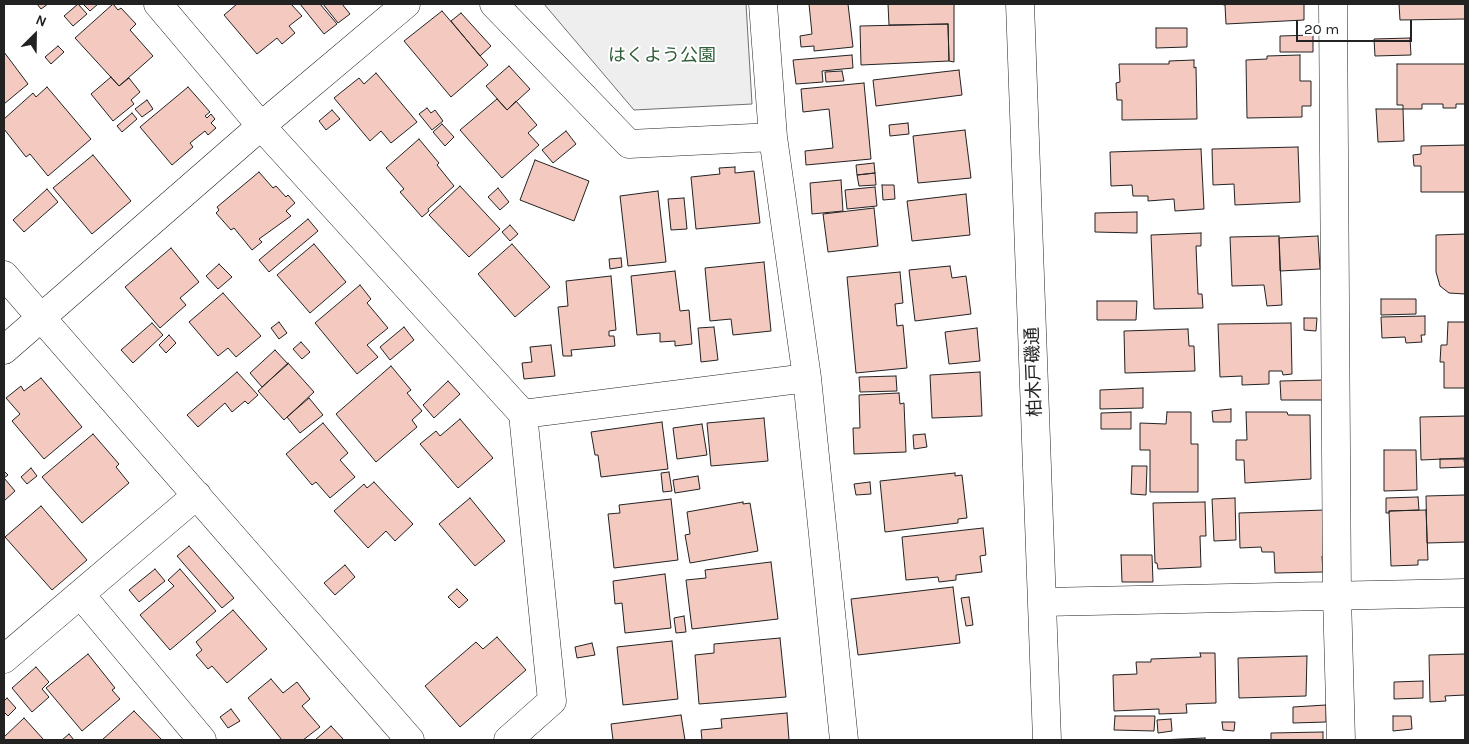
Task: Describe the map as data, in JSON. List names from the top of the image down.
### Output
{
  "streets": {
    "street": ["柏木戸磯通"]
  },
  "parks": ["はくよう公園"],
  "scale_bar": "20 m",
  "north": "top right"
}
